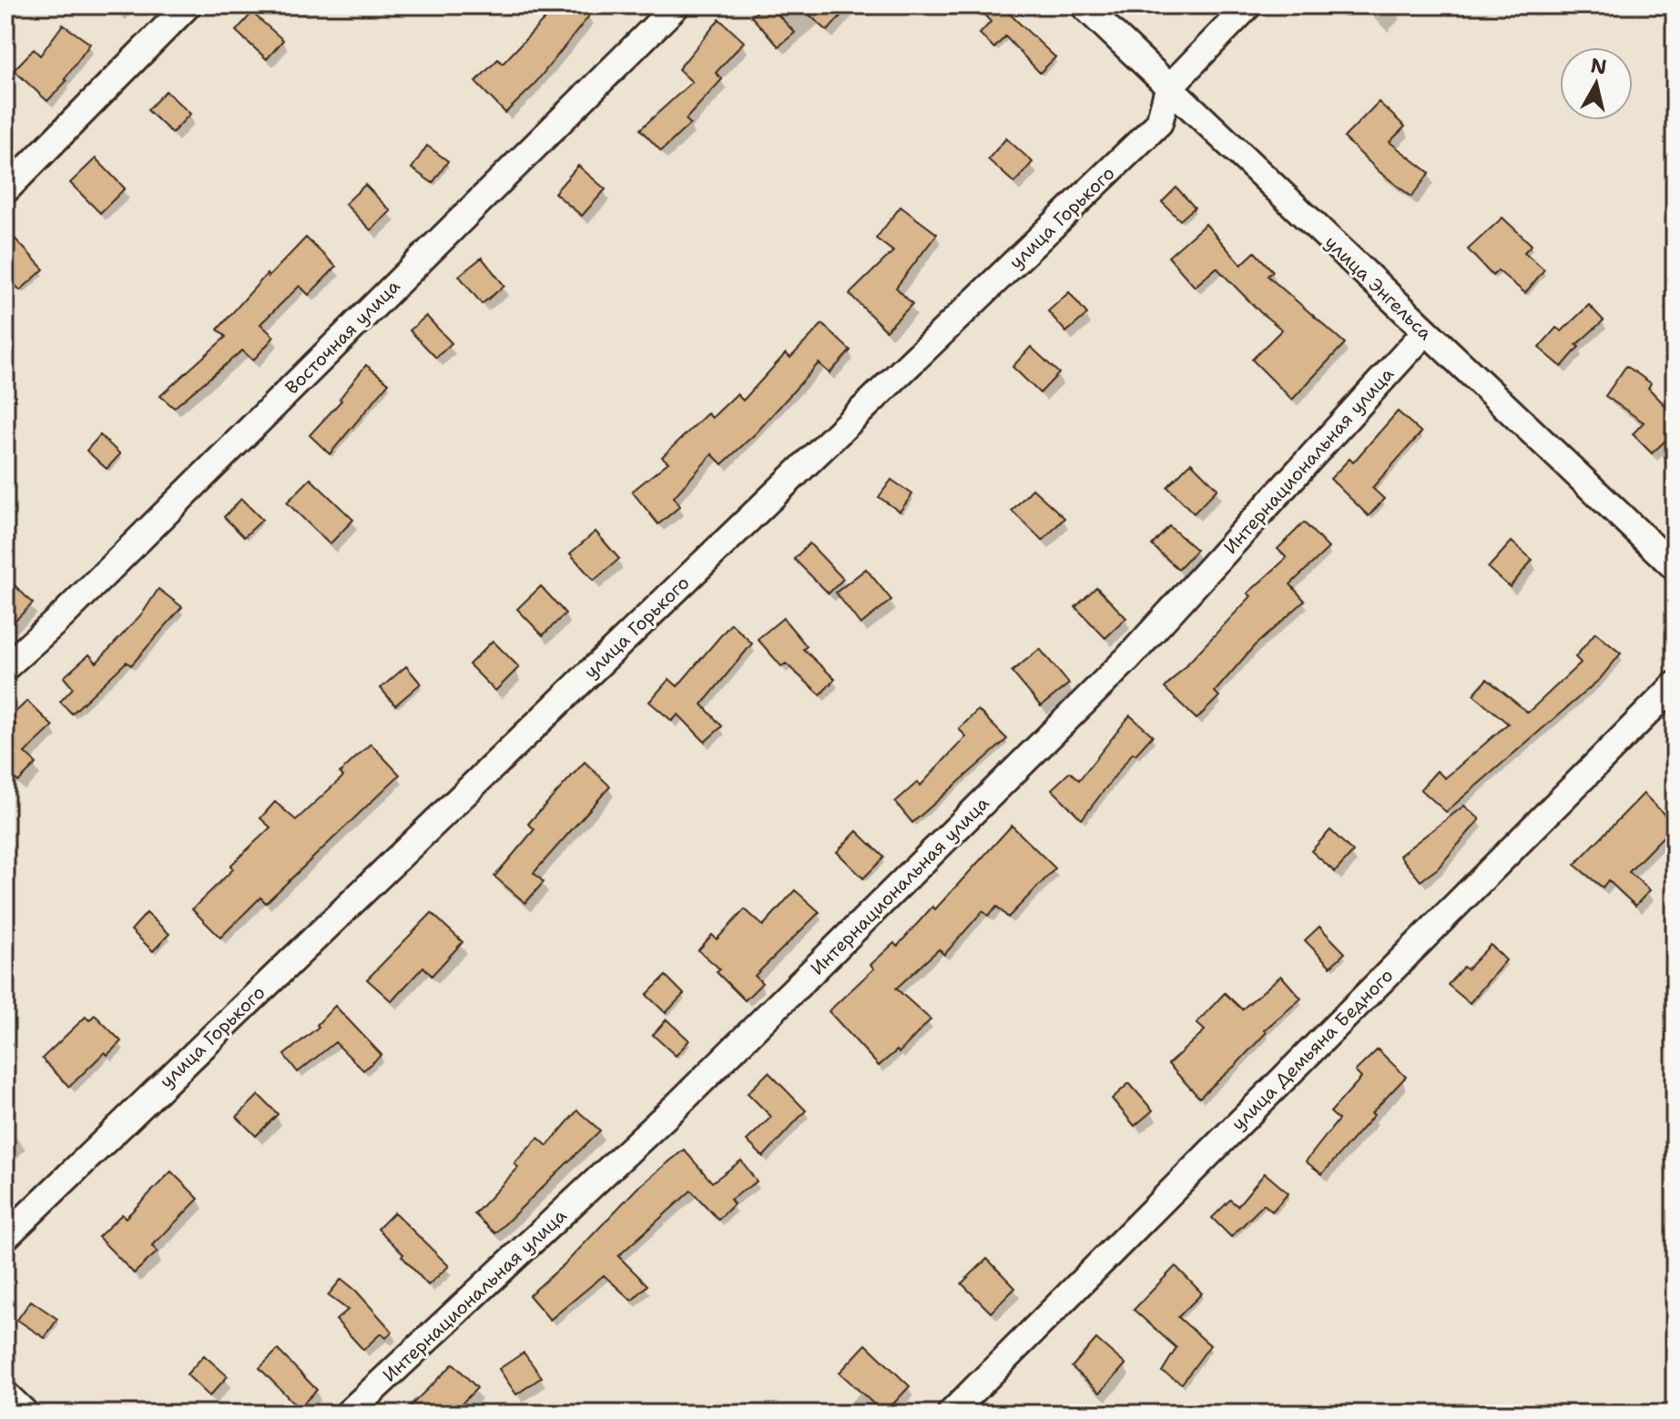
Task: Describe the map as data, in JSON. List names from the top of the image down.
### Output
{
  "streets": {
    "street": [
      "улица Горького",
      "улица Энгельса",
      "Восточная улица",
      "Интернациональная улица",
      "улица Демьяна Бедного"
    ]
  },
  "crossings": [
    ["улица Горького", "улица Энгельса"],
    ["улица Энгельса", "Интернациональная улица"]
  ],
  "north": "top"
}
